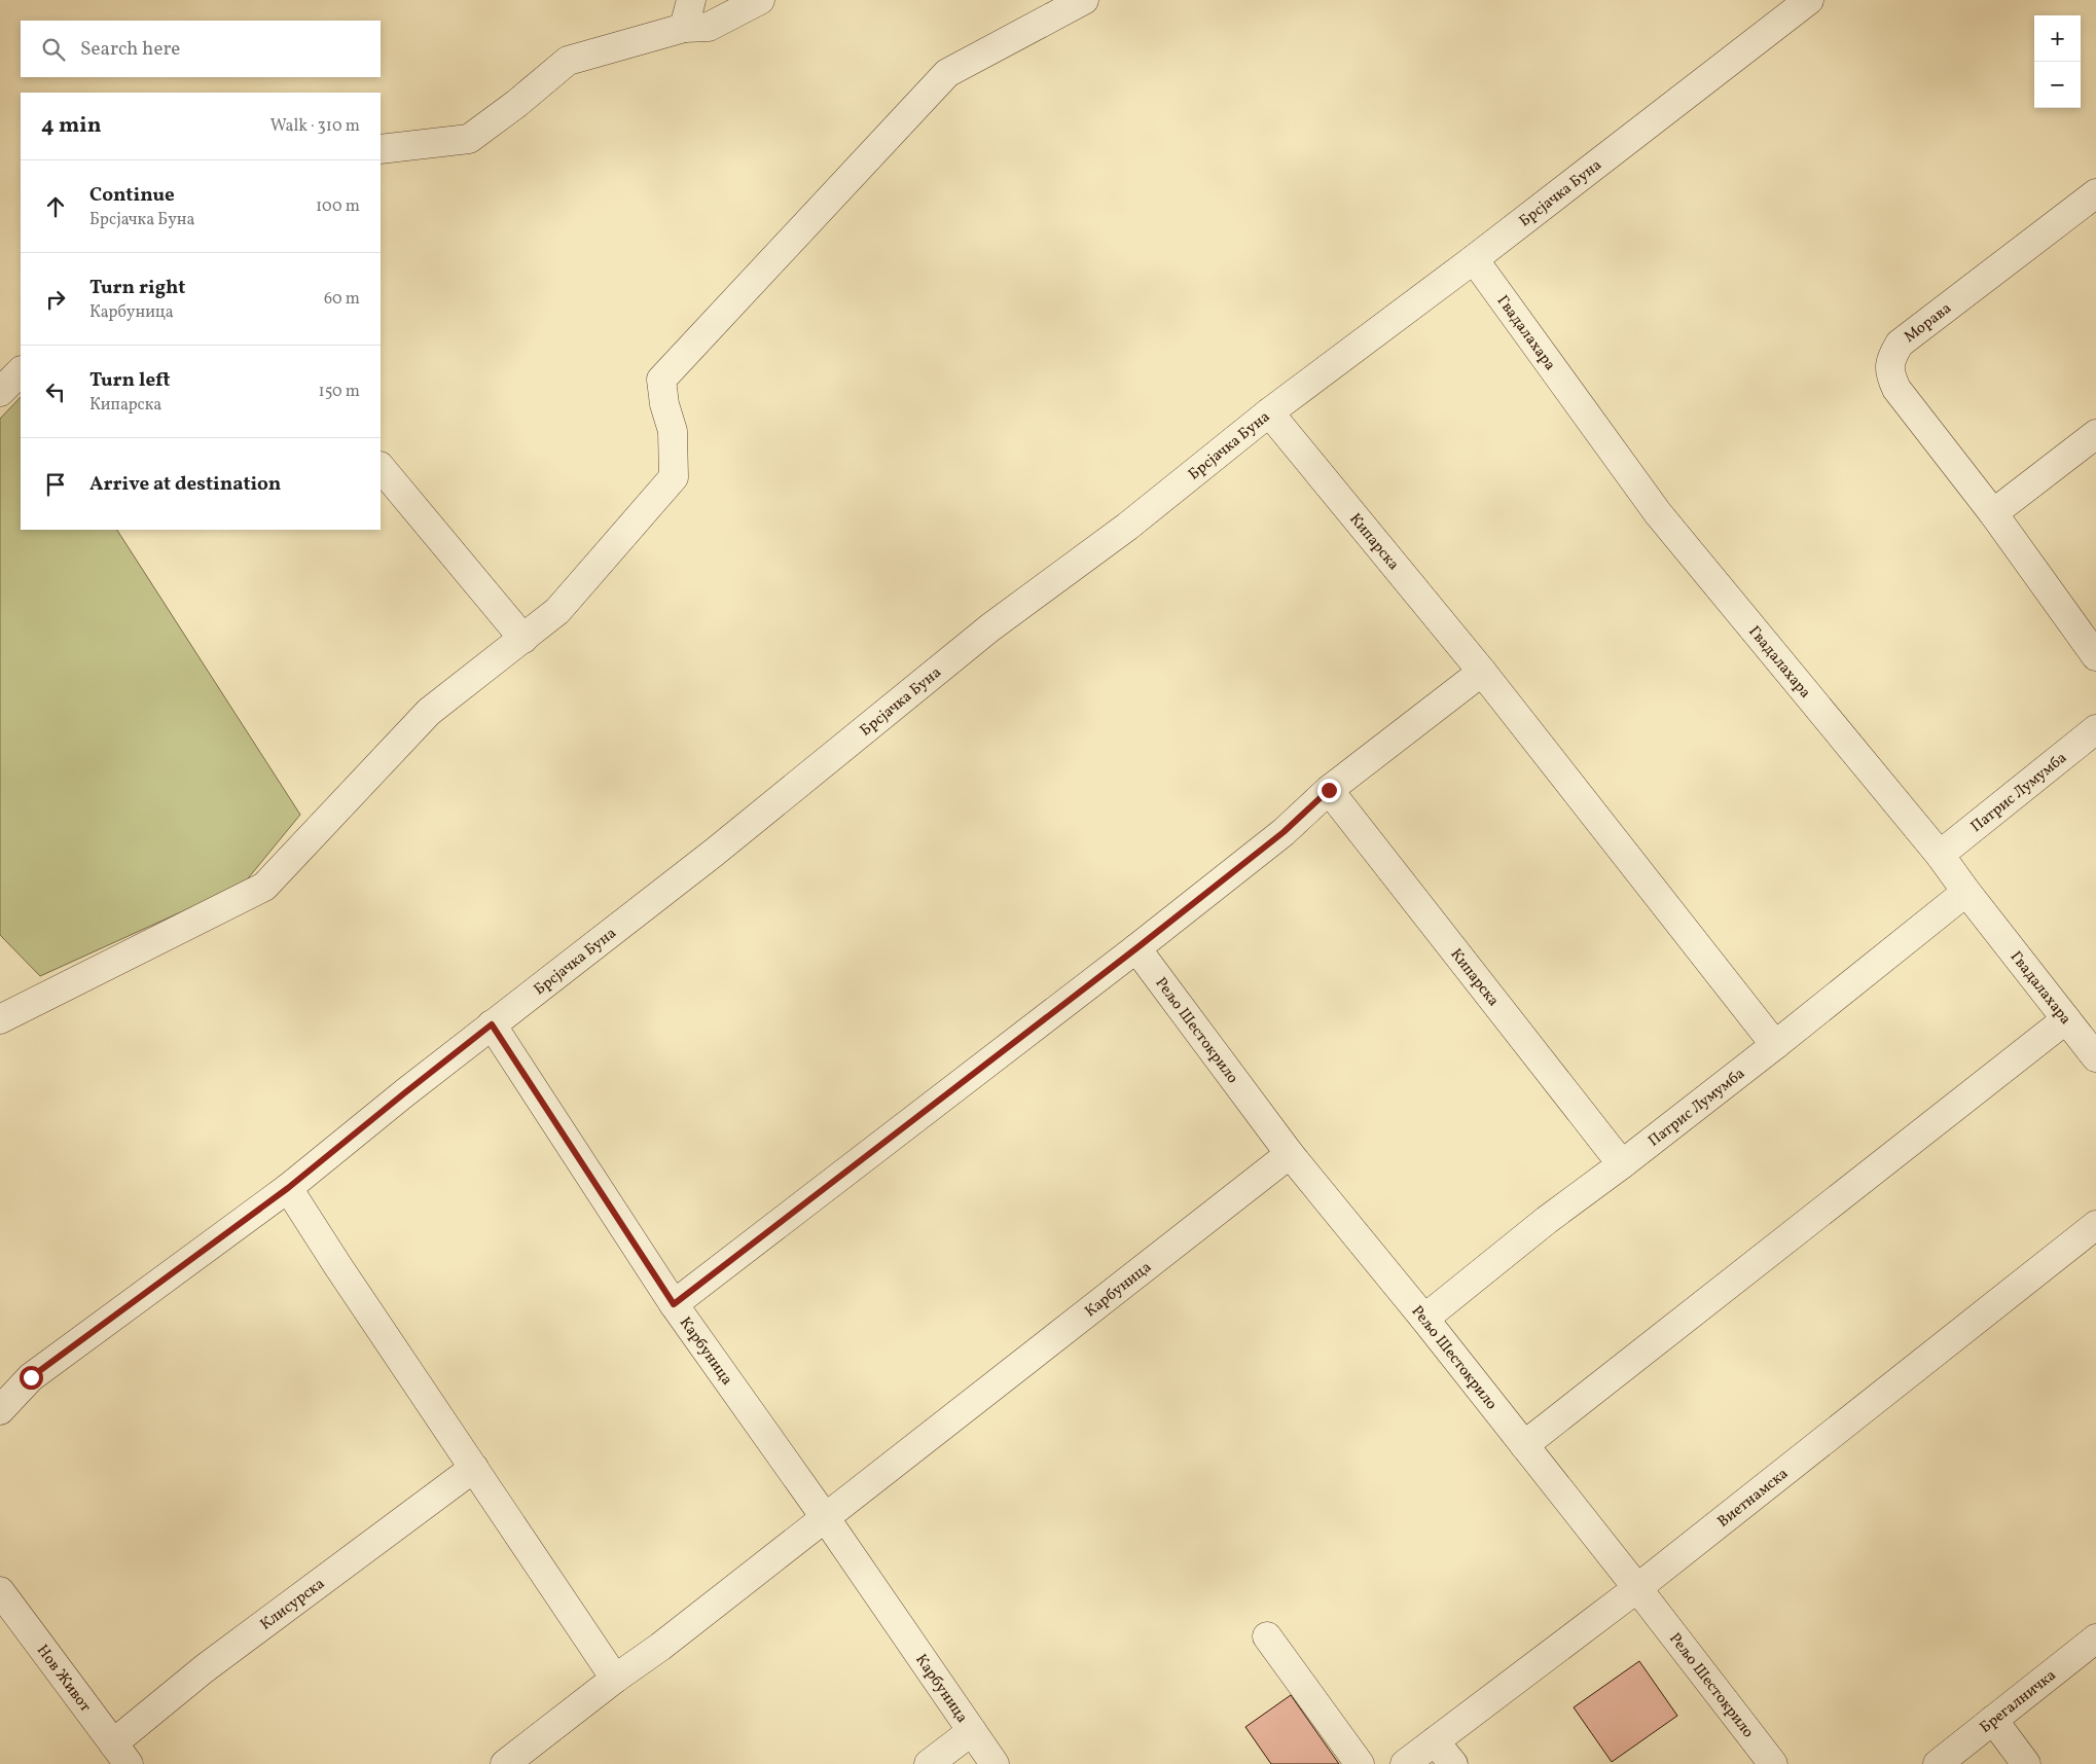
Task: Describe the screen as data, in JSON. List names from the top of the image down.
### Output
{
  "streets": {
    "street": [
      "Брсјачка Буна",
      "Морава",
      "Гвадалахара",
      "Кипарска",
      "Патрис Лумумба",
      "Рељо Шестокрило",
      "Карбуница",
      "Виетнамска",
      "Клисурска",
      "Нов Живот",
      "Брегалничка"
    ]
  },
  "crossings": [
    ["Брсјачка Буна", "Гвадалахара"],
    ["Брсјачка Буна", "Кипарска"],
    ["Брсјачка Буна", "Карбуница"],
    ["Гвадалахара", "Патрис Лумумба"],
    ["Кипарска", "Патрис Лумумба"],
    ["Патрис Лумумба", "Рељо Шестокрило"],
    ["Рељо Шестокрило", "Карбуница"],
    ["Рељо Шестокрило", "Виетнамска"],
    ["Клисурска", "Нов Живот"]
  ],
  "page": {
    "map_buttons": ["+", "−"],
    "search": "Search here",
    "heading": ["4 min", "Walk · 310 m"],
    "list": [
      ["Continue", "Брсјачка Буна", "100 m"],
      ["Turn right", "Карбуница", "60 m"],
      ["Turn left", "Кипарска", "150 m"],
      "Arrive at destination"
    ]
  }
}
